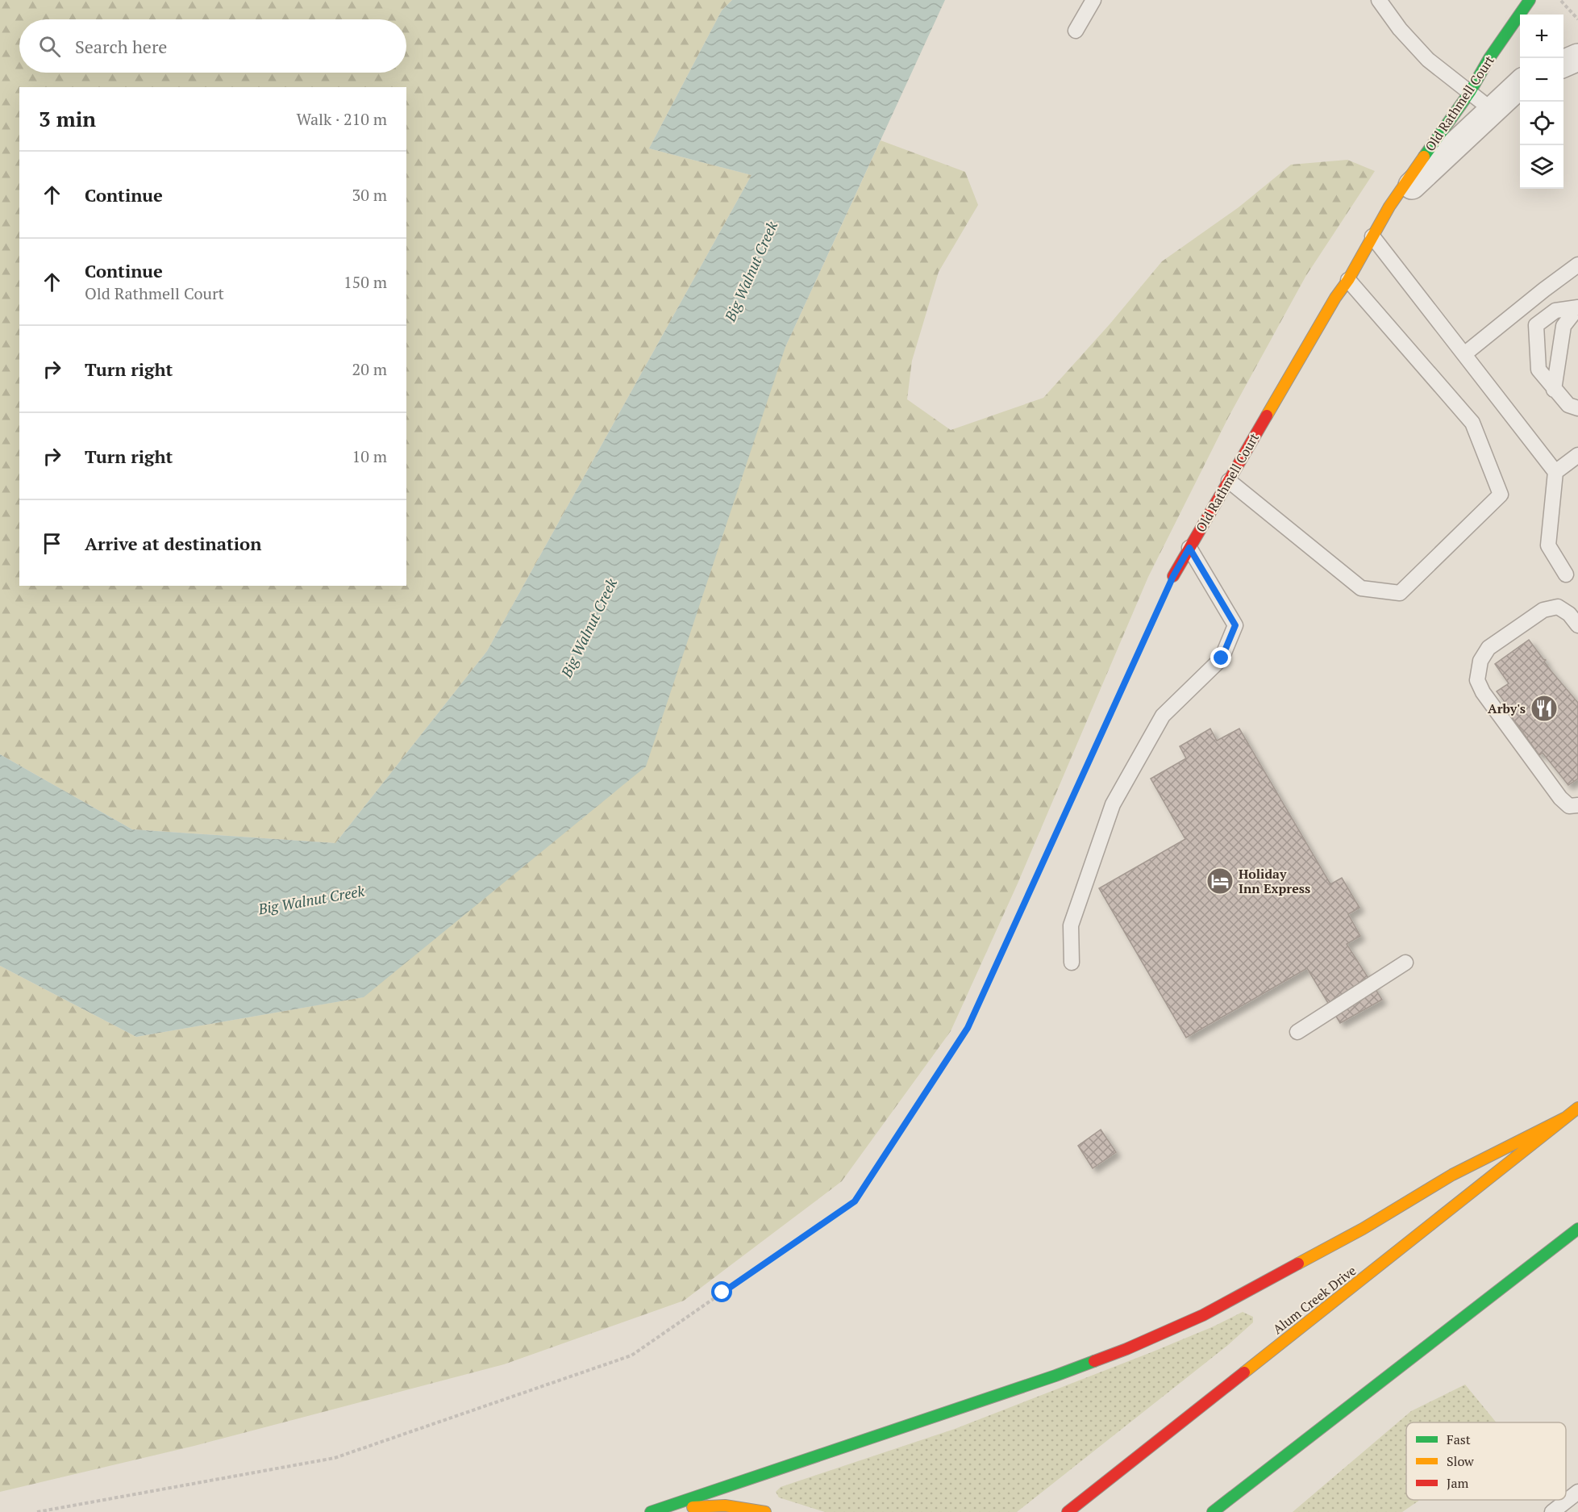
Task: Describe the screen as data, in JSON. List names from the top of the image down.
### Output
{
  "streets": {
    "main road": ["Old Rathmell Court", "Alum Creek Drive"]
  },
  "water": ["Big Walnut Creek"],
  "places": {
    "restaurant": ["Arby's"],
    "hotel": ["Holiday Inn Express"]
  },
  "legend": ["Fast", "Slow", "Jam"],
  "page": {
    "map_buttons": ["+", "−"],
    "search": "Search here",
    "heading": ["3 min", "Walk · 210 m"],
    "list": [
      ["Continue", "30 m"],
      ["Continue", "Old Rathmell Court", "150 m"],
      ["Turn right", "20 m"],
      ["Turn right", "10 m"],
      "Arrive at destination"
    ]
  }
}
